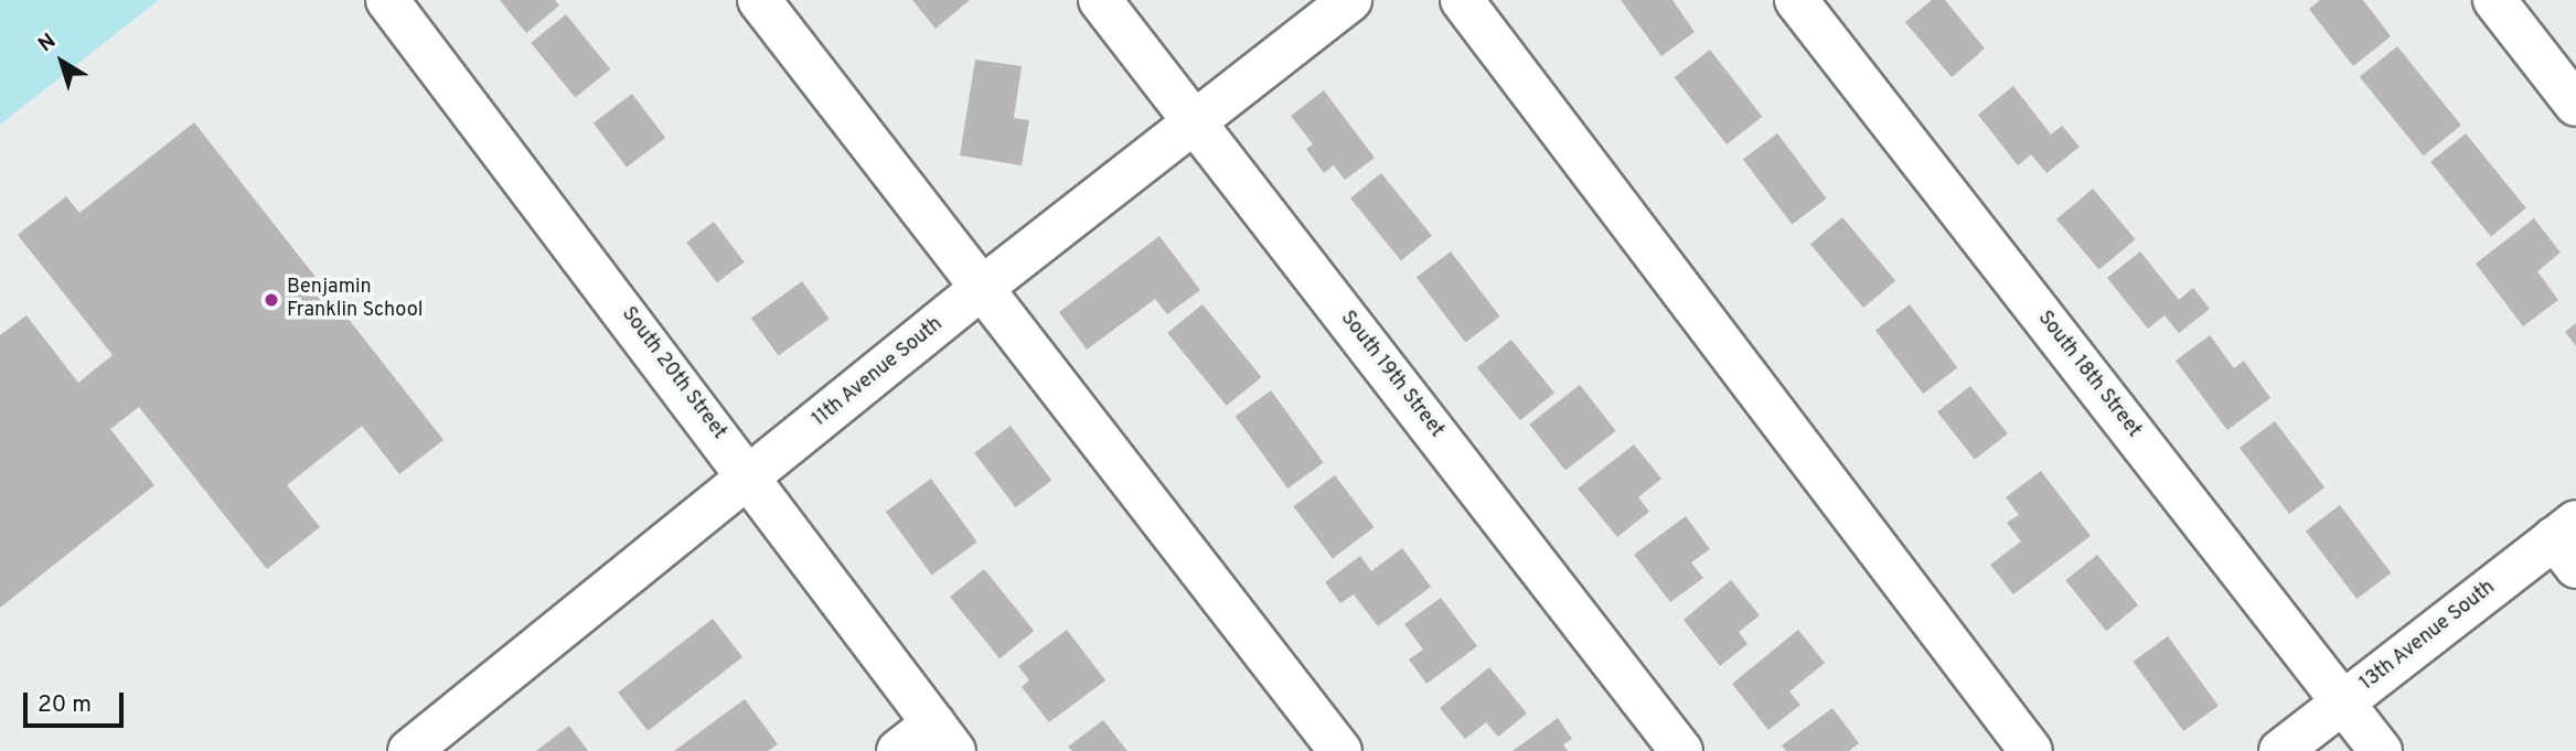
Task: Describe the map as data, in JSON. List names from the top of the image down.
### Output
{
  "streets": {
    "street": [
      "11th Avenue South",
      "South 20th Street",
      "South 19th Street",
      "South 18th Street",
      "13th Avenue South"
    ]
  },
  "crossings": [
    ["11th Avenue South", "South 20th Street"],
    ["11th Avenue South", "South 19th Street"],
    ["South 18th Street", "13th Avenue South"]
  ],
  "places": ["Benjamin Franklin School"],
  "scale_bar": "20 m",
  "north": "top left"
}
